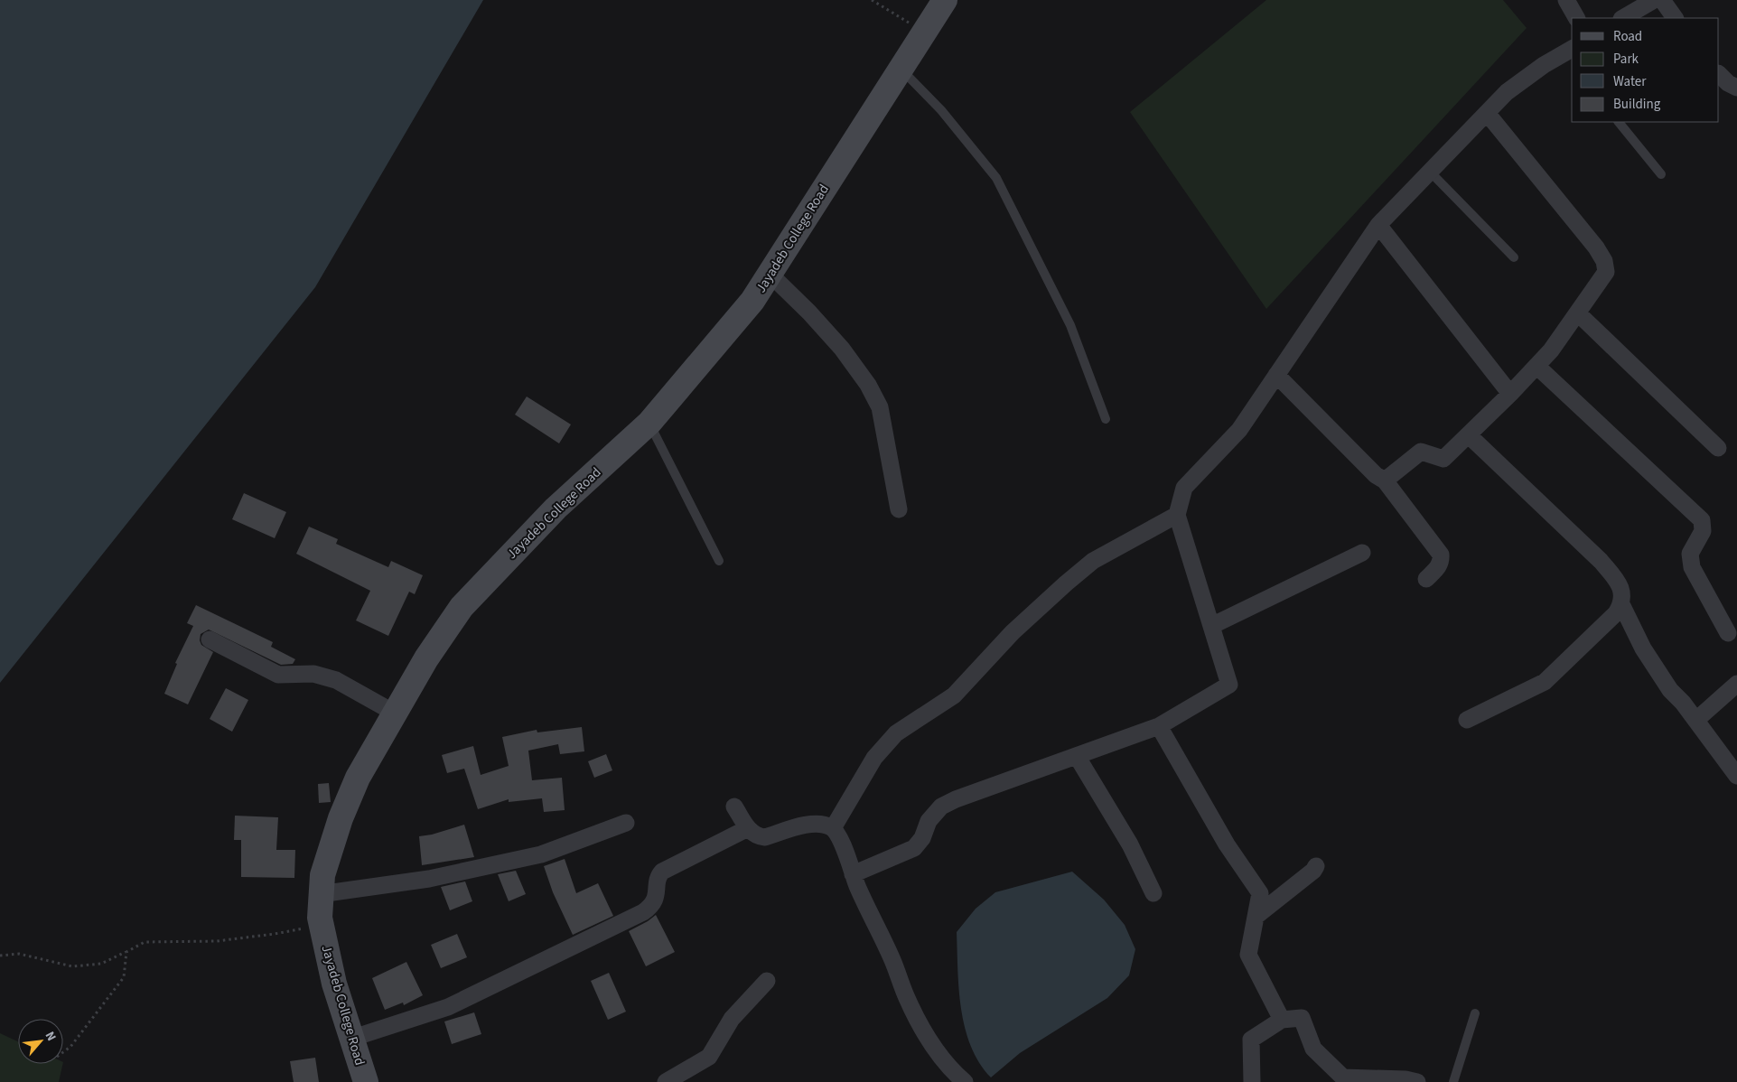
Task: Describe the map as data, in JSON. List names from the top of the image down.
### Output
{
  "streets": {
    "street": ["Jayadeb College Road"]
  },
  "legend": [
    "Road",
    "Park",
    "Water",
    "Building"
  ],
  "north": "top right"
}
